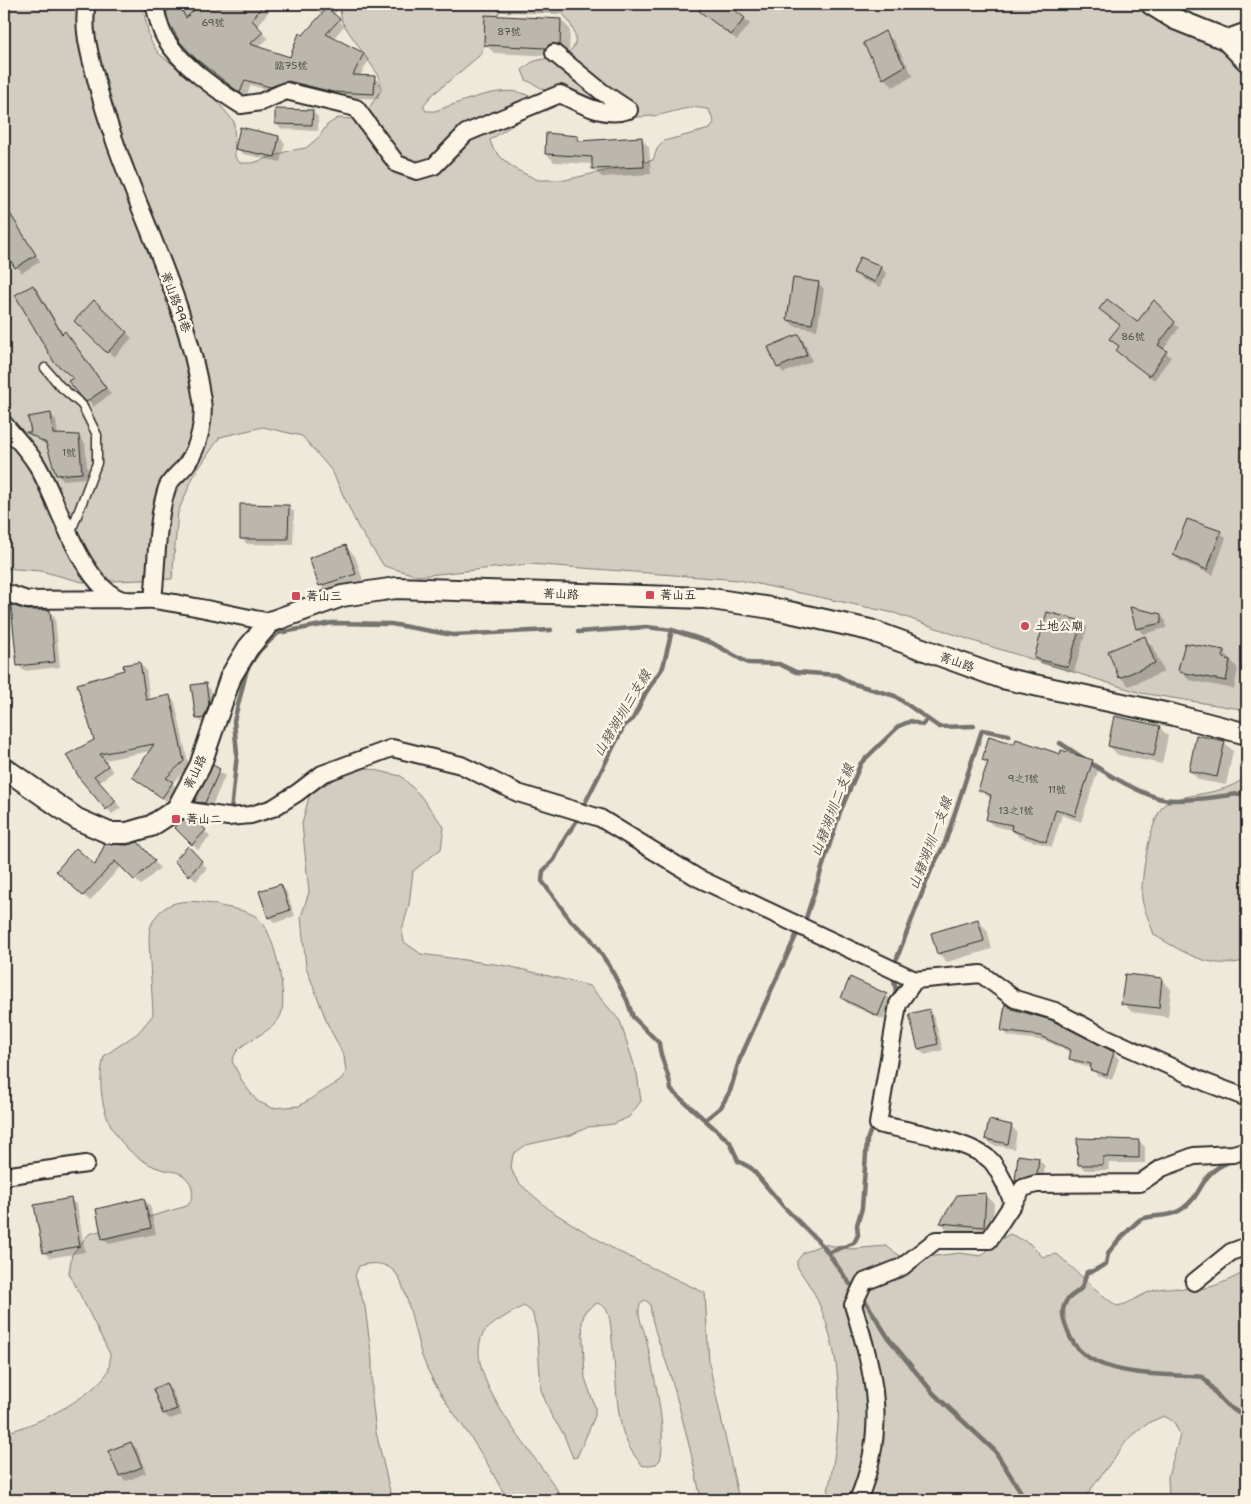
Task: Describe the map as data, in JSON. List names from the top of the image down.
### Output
{
  "streets": {
    "street": ["菁山路99巷", "菁山路"]
  },
  "water": ["山豬湖圳三支線", "山豬湖圳二支線", "山豬湖圳一支線"],
  "places": {
    "transit": ["菁山五", "菁山三", "菁山二"],
    "other": ["土地公廟"]
  },
  "house_numbers": [
    "69號",
    "87號",
    "臨75號",
    "86號",
    "1號",
    "9之1號",
    "11號",
    "13之1號"
  ]
}
